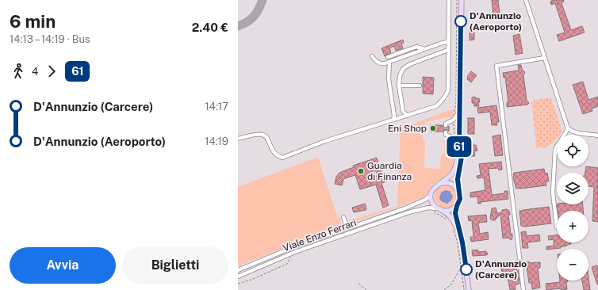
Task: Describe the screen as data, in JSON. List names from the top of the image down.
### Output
{
  "streets": {
    "street": ["Viale Enzo Ferrari"]
  },
  "places": [
    "D'Annunzio (Aeroporto)",
    "Eni Shop",
    "Guardia di Finanza",
    "D'Annunzio (Carcere)"
  ],
  "lines": ["bus line 61"],
  "page": {
    "heading": ["6 min", "14:13 – 14:19 · Bus", "2.40 €"],
    "on_map": "61",
    "legs": ["4", "61"],
    "list": [
      {
        "name": "D'Annunzio (Carcere)",
        "value": "14:17"
      },
      {
        "name": "D'Annunzio (Aeroporto)",
        "value": "14:19"
      }
    ],
    "map_buttons": ["+", "−"],
    "buttons": ["Avvia", "Biglietti"]
  }
}
